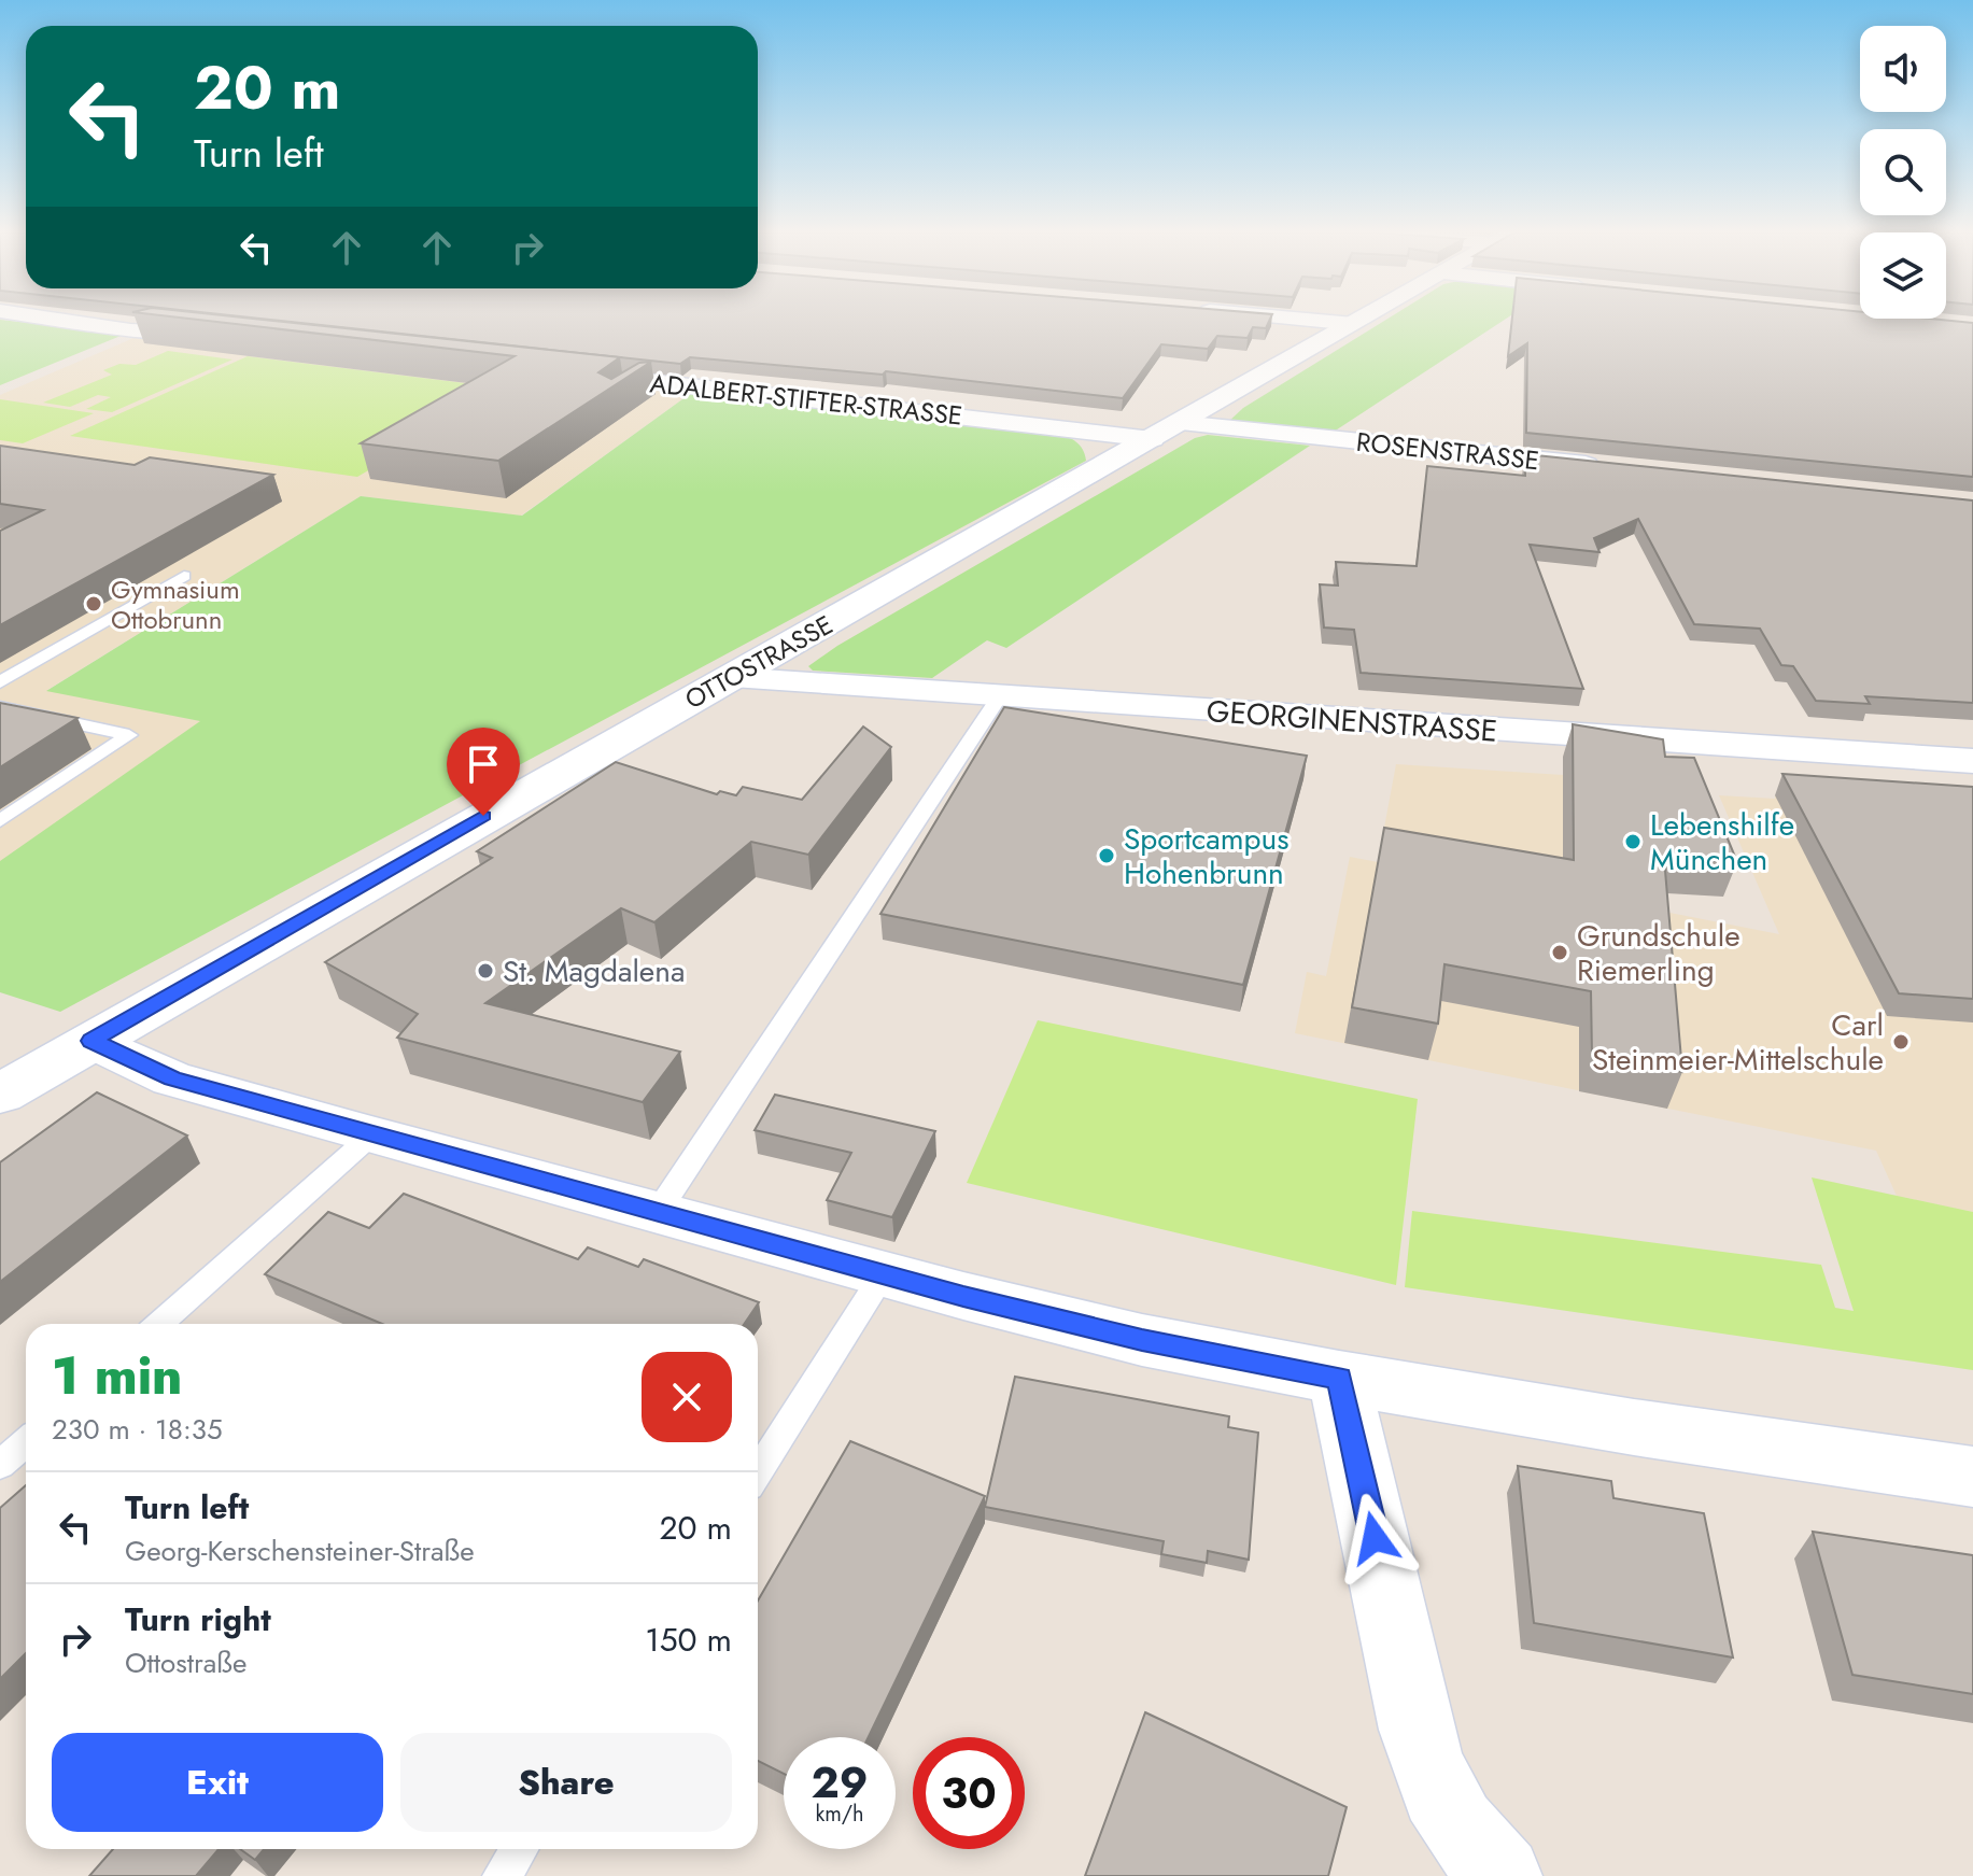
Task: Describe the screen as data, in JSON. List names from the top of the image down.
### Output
{
  "streets": {
    "street": [
      "ADALBERT-STIFTER-STRASSE",
      "ROSENSTRASSE",
      "OTTOSTRASSE",
      "GEORGINENSTRASSE"
    ]
  },
  "crossings": [
    ["ADALBERT-STIFTER-STRASSE", "ROSENSTRASSE"],
    ["ADALBERT-STIFTER-STRASSE", "OTTOSTRASSE"],
    ["ROSENSTRASSE", "OTTOSTRASSE"],
    ["OTTOSTRASSE", "GEORGINENSTRASSE"]
  ],
  "places": [
    "Gymnasium Ottobrunn",
    "Lebenshilfe München",
    "Sportcampus Hohenbrunn",
    "Grundschule Riemerling",
    "St. Magdalena",
    "Carl Steinmeier-Mittelschule"
  ],
  "page": {
    "turn": ["20 m", "Turn left"],
    "heading": ["1 min", "230 m · 18:35"],
    "list": [
      {
        "name": "Turn left",
        "note": "Georg-Kerschensteiner-Straße",
        "value": "20 m"
      },
      {
        "name": "Turn right",
        "note": "Ottostraße",
        "value": "150 m"
      }
    ],
    "buttons": ["Exit", "Share"],
    "speed": "29 km/h",
    "limit": "30"
  }
}
